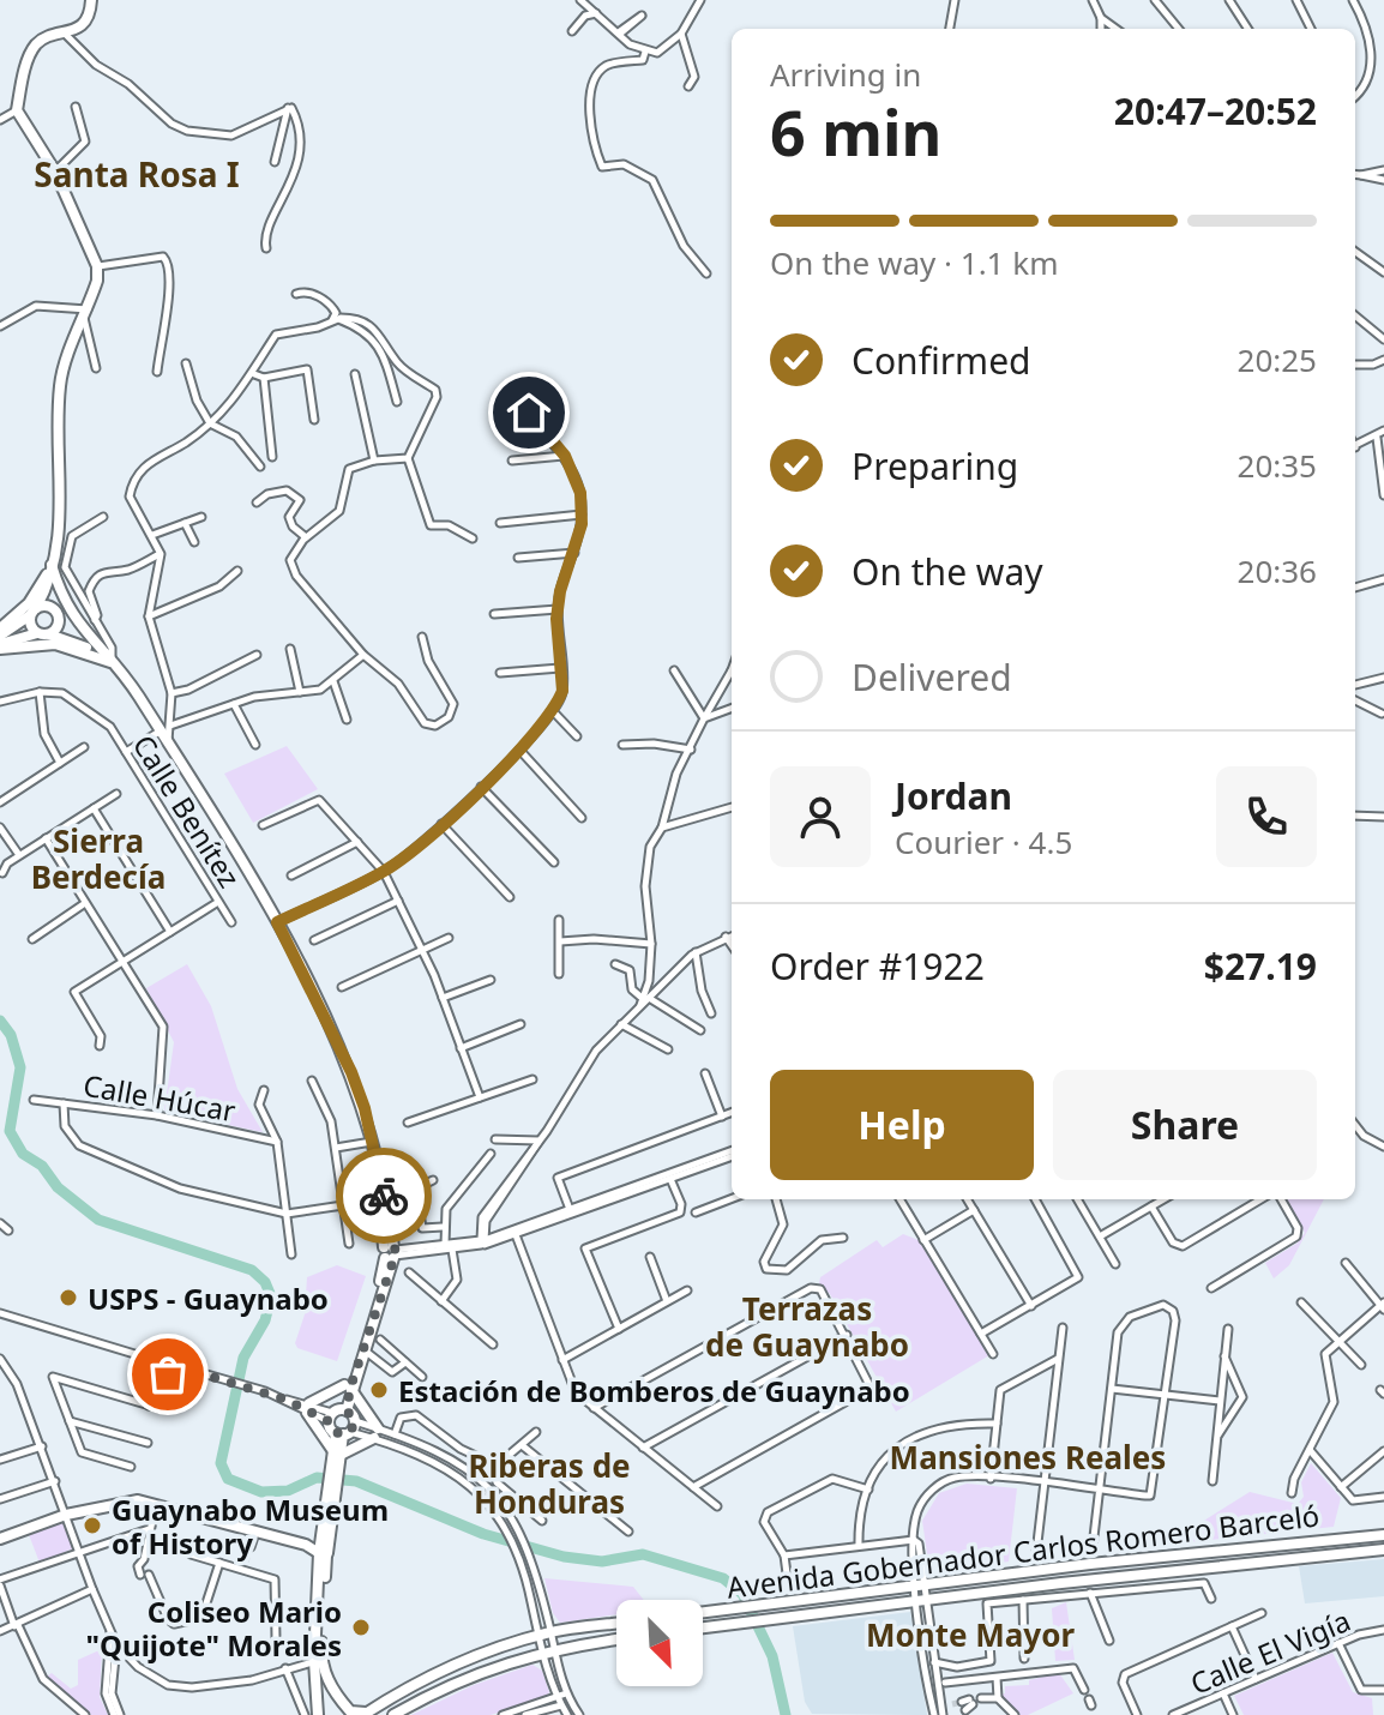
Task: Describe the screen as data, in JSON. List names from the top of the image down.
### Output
{
  "streets": {
    "street": [
      "Calle Benítez",
      "Calle Húcar",
      "Avenida Gobernador Carlos Romero Barceló",
      "Calle El Vigía"
    ]
  },
  "districts": [
    "Santa Rosa I",
    "Sierra Berdecía",
    "Terrazas de Guaynabo",
    "Mansiones Reales",
    "Riberas de Honduras",
    "Monte Mayor"
  ],
  "places": [
    "USPS - Guaynabo",
    "Estación de Bomberos de Guaynabo",
    "Guaynabo Museum of History",
    "Coliseo Mario \"Quijote\" Morales"
  ],
  "north": "bottom right",
  "page": {
    "heading": ["6 min", "Arriving in", "20:47–20:52"],
    "panel": [
      "Jordan",
      "Courier · 4.5",
      "Order #1922",
      "$27.19"
    ],
    "bar": "On the way · 1.1 km",
    "list": [
      ["Confirmed", "20:25"],
      ["Preparing", "20:35"],
      ["On the way", "20:36"],
      "Delivered"
    ],
    "buttons": ["Help", "Share"]
  }
}
